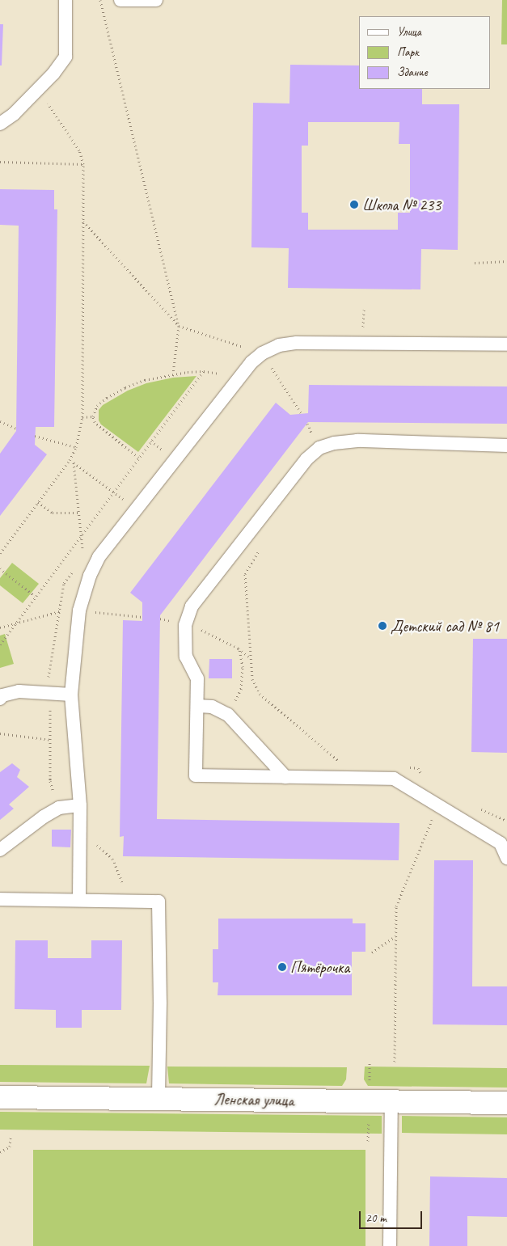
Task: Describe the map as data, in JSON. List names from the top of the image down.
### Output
{
  "streets": {
    "street": ["Ленская улица"]
  },
  "places": ["Школа № 233", "Детский сад № 81", "Пятёрочка"],
  "legend": ["Улица", "Парк", "Здание"],
  "scale_bar": "20 m"
}
